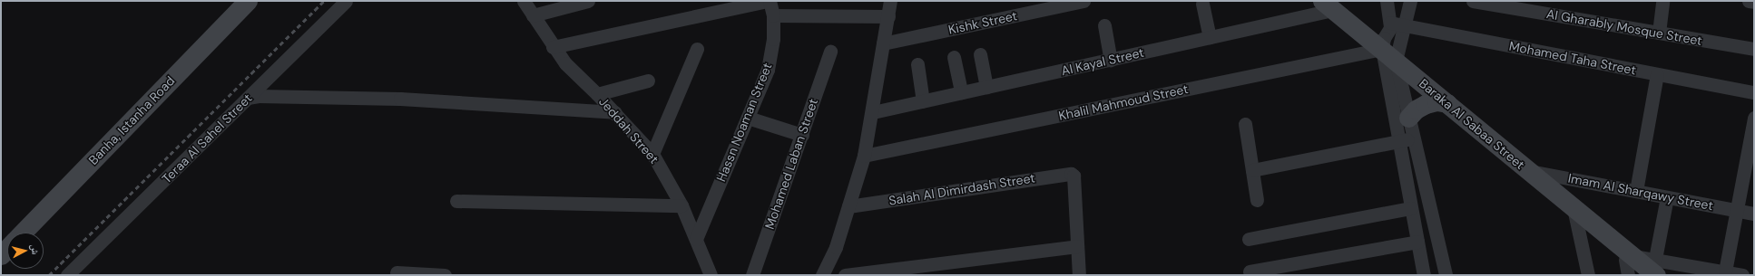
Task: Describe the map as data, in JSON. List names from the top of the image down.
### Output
{
  "streets": {
    "main road": ["Banha, Istanha Road", "Baraka Al Sabaa Street"],
    "street": [
      "Kishk Street",
      "Al Gharably Mosque Street",
      "Mohamed Taha Street",
      "Al Kayal Street",
      "Khalil Mahmoud Street",
      "Hassn Noaman Street",
      "Jeddah Street",
      "Teraa Al Sahel Street",
      "Mohamed Laban Street",
      "Salah Al Dimirdash Street",
      "Imam Al Sharqawy Street"
    ]
  },
  "crossings": [
    ["Al Kayal Street", "Baraka Al Sabaa Street"],
    ["Khalil Mahmoud Street", "Baraka Al Sabaa Street"],
    ["Hassn Noaman Street", "Jeddah Street"],
    ["Baraka Al Sabaa Street", "Imam Al Sharqawy Street"]
  ],
  "north": "right"
}
